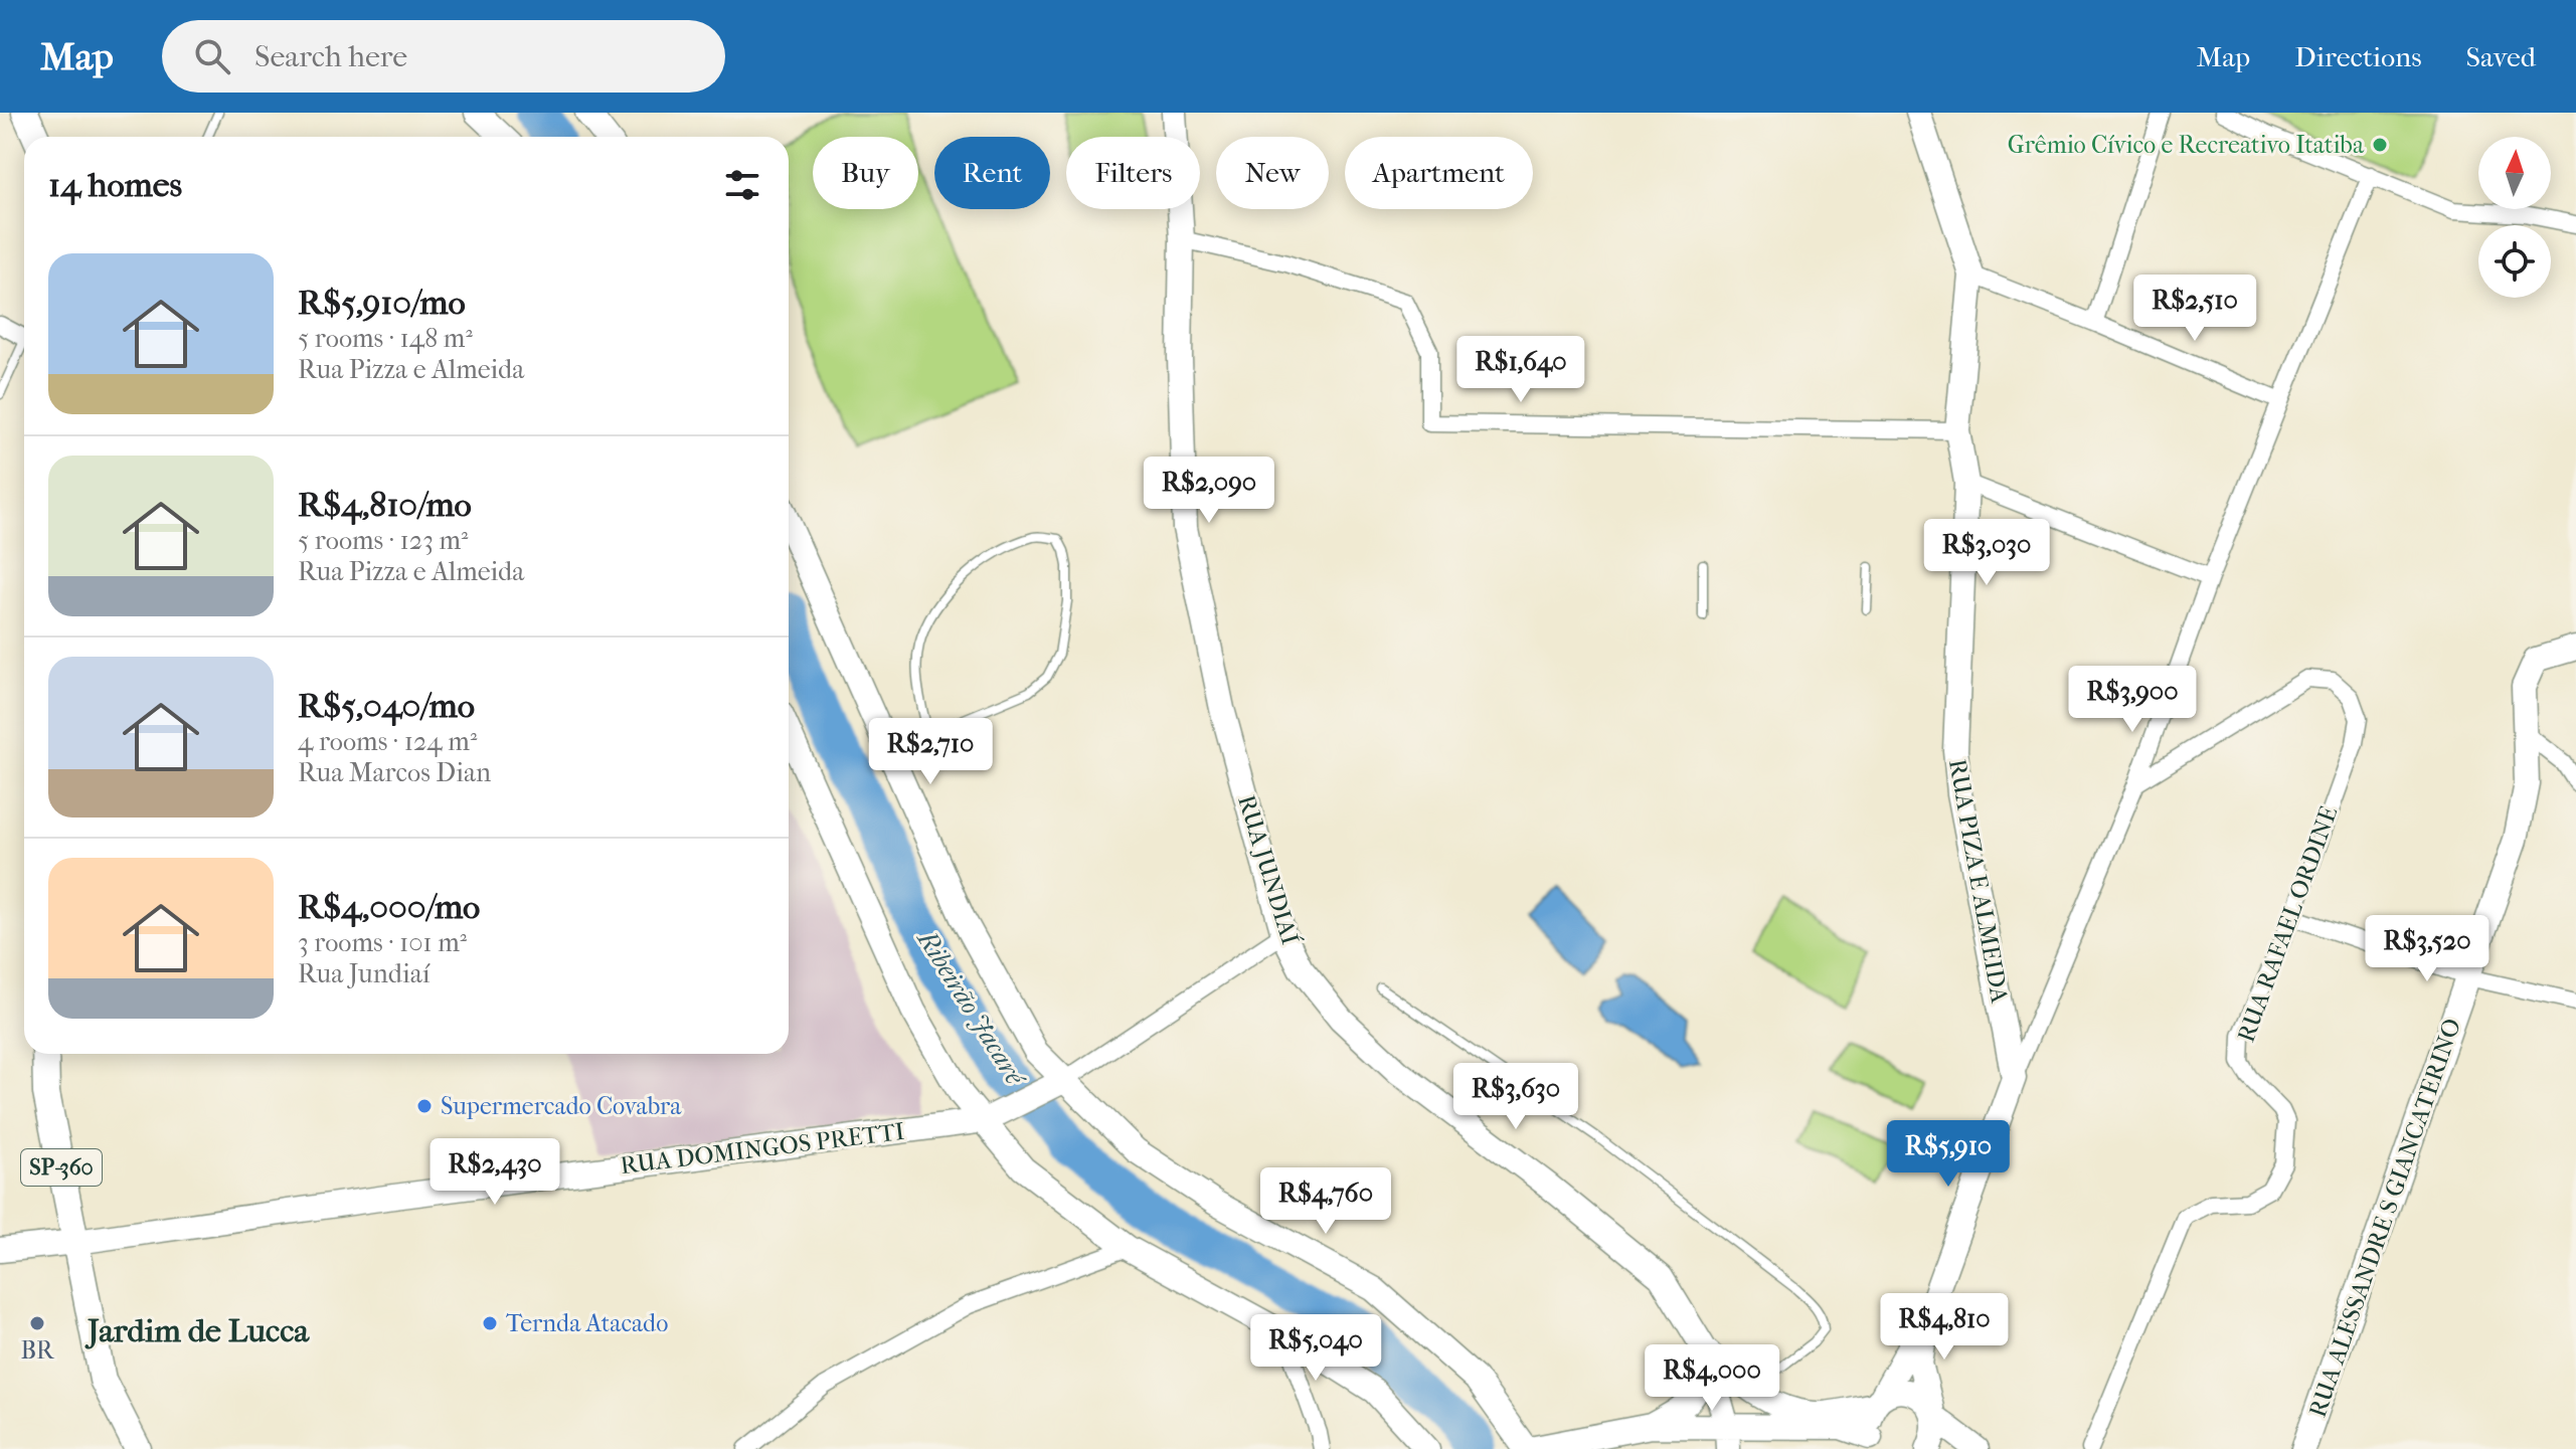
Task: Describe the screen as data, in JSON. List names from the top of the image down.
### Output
{
  "streets": {
    "main road": [
      "RUA JUNDIAÍ",
      "RUA PIZA E ALMEIDA",
      "RUA DOMINGOS PRETTI",
      "SP-360",
      "RUA ALESSANDRE S GIANCATERINO"
    ],
    "street": ["RUA RAFAEL ORDINE"]
  },
  "crossings": [
    ["RUA JUNDIAÍ", "RUA DOMINGOS PRETTI"],
    ["RUA DOMINGOS PRETTI", "SP-360"]
  ],
  "districts": ["Jardim de Lucca"],
  "water": ["Ribeirão Jacaré"],
  "places": [
    "Grêmio Cívico e Recreativo Itatiba",
    "Supermercado Covabra",
    "BR",
    "Ternda Atacado"
  ],
  "north": "top",
  "page": {
    "header": "Map",
    "search": "Search here",
    "nav": ["Map", "Directions", "Saved"],
    "chip": [
      "Buy",
      "Rent",
      "Filters",
      "New",
      "Apartment"
    ],
    "heading": "14 homes",
    "list": [
      {
        "name": "R$5,910/mo",
        "note": "5 rooms · 148 m² · Rua Pizza e Almeida"
      },
      {
        "name": "R$4,810/mo",
        "note": "5 rooms · 123 m² · Rua Pizza e Almeida"
      },
      {
        "name": "R$5,040/mo",
        "note": "4 rooms · 124 m² · Rua Marcos Dian"
      },
      {
        "name": "R$4,000/mo",
        "note": "3 rooms · 101 m² · Rua Jundiaí"
      }
    ],
    "price": [
      "R$2,510",
      "R$1,640",
      "R$2,090",
      "R$3,030",
      "R$3,900",
      "R$2,710",
      "R$3,520",
      "R$3,630",
      "R$5,910",
      "R$2,430",
      "R$4,760",
      "R$4,810",
      "R$5,040",
      "R$4,000"
    ]
  }
}
